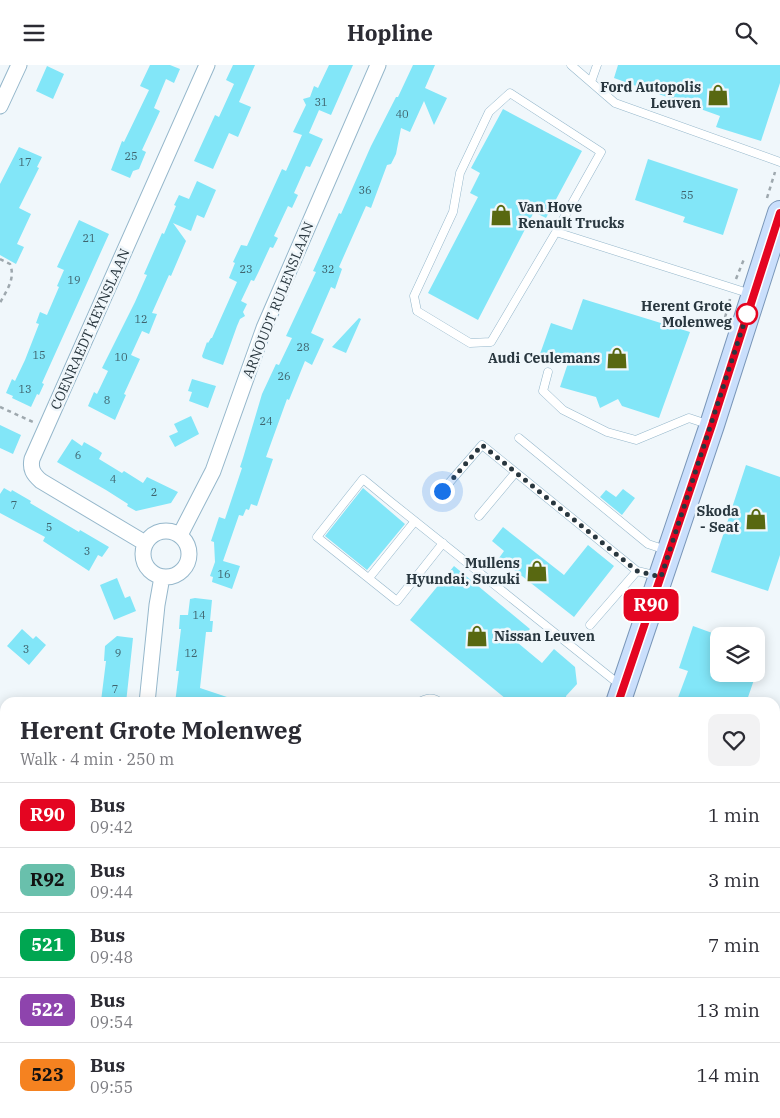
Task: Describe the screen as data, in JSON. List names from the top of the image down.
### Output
{
  "streets": {
    "street": ["ARNOUDT RULENSLAAN", "COENRAEDT KEYNSLAAN"]
  },
  "crossings": [
    ["ARNOUDT RULENSLAAN", "COENRAEDT KEYNSLAAN"]
  ],
  "places": {
    "shop": [
      "Ford Autopolis Leuven",
      "Van Hove Renault Trucks",
      "Audi Ceulemans",
      "Skoda - Seat",
      "Mullens Hyundai, Suzuki",
      "Nissan Leuven"
    ],
    "other": ["Herent Grote Molenweg"]
  },
  "lines": ["bus line R90"],
  "house_numbers": [
    "31",
    "40",
    "25",
    "17",
    "36",
    "55",
    "21",
    "23",
    "32",
    "19",
    "12",
    "28",
    "15",
    "10",
    "26",
    "13",
    "8",
    "24",
    "6",
    "4",
    "2",
    "7",
    "5",
    "3",
    "16",
    "14",
    "3",
    "9",
    "12",
    "7"
  ],
  "page": {
    "header": "Hopline",
    "on_map": "R90",
    "heading": ["Herent Grote Molenweg", "Walk · 4 min · 250 m"],
    "list": [
      {
        "mark": "R90",
        "name": "Bus",
        "note": "09:42",
        "value": "1 min"
      },
      {
        "mark": "R92",
        "name": "Bus",
        "note": "09:44",
        "value": "3 min"
      },
      {
        "mark": "521",
        "name": "Bus",
        "note": "09:48",
        "value": "7 min"
      },
      {
        "mark": "522",
        "name": "Bus",
        "note": "09:54",
        "value": "13 min"
      },
      {
        "mark": "523",
        "name": "Bus",
        "note": "09:55",
        "value": "14 min"
      }
    ]
  }
}
